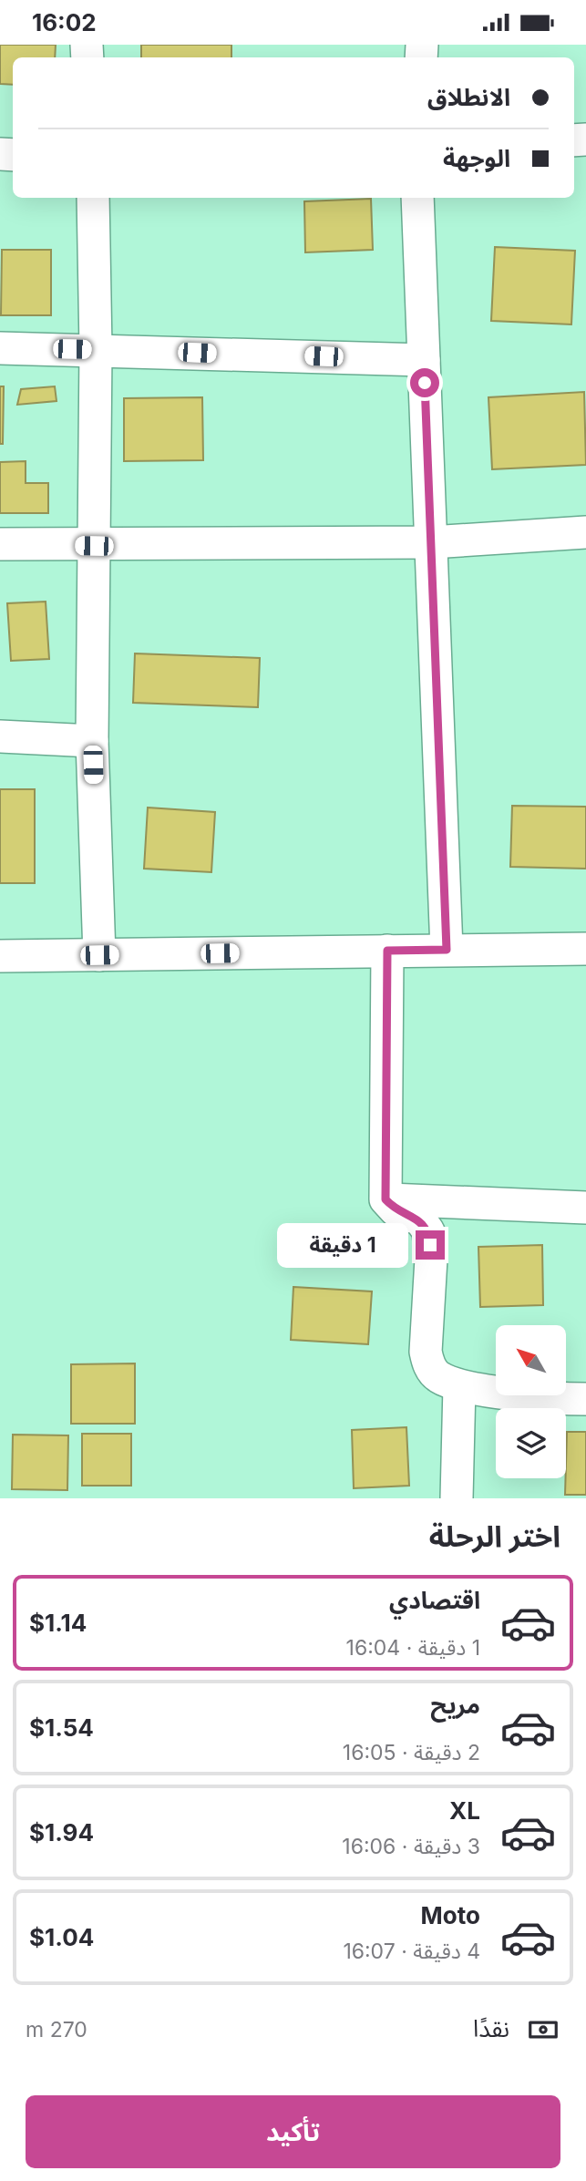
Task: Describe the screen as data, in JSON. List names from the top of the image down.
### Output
{
  "north": "top left",
  "page": {
    "status": "16:02",
    "banner": ["الانطلاق", "الوجهة"],
    "bubble": "1 دقيقة",
    "heading": "اختر الرحلة",
    "list": [
      {
        "name": "اقتصادي",
        "note": "1 دقيقة · 16:04",
        "value": "$1.14"
      },
      {
        "name": "مريح",
        "note": "2 دقيقة · 16:05",
        "value": "$1.54"
      },
      {
        "name": "XL",
        "note": "3 دقيقة · 16:06",
        "value": "$1.94"
      },
      {
        "name": "Moto",
        "note": "4 دقيقة · 16:07",
        "value": "$1.04"
      }
    ],
    "pay": ["نقدًا", "270 m"],
    "buttons": "تأكيد"
  }
}
